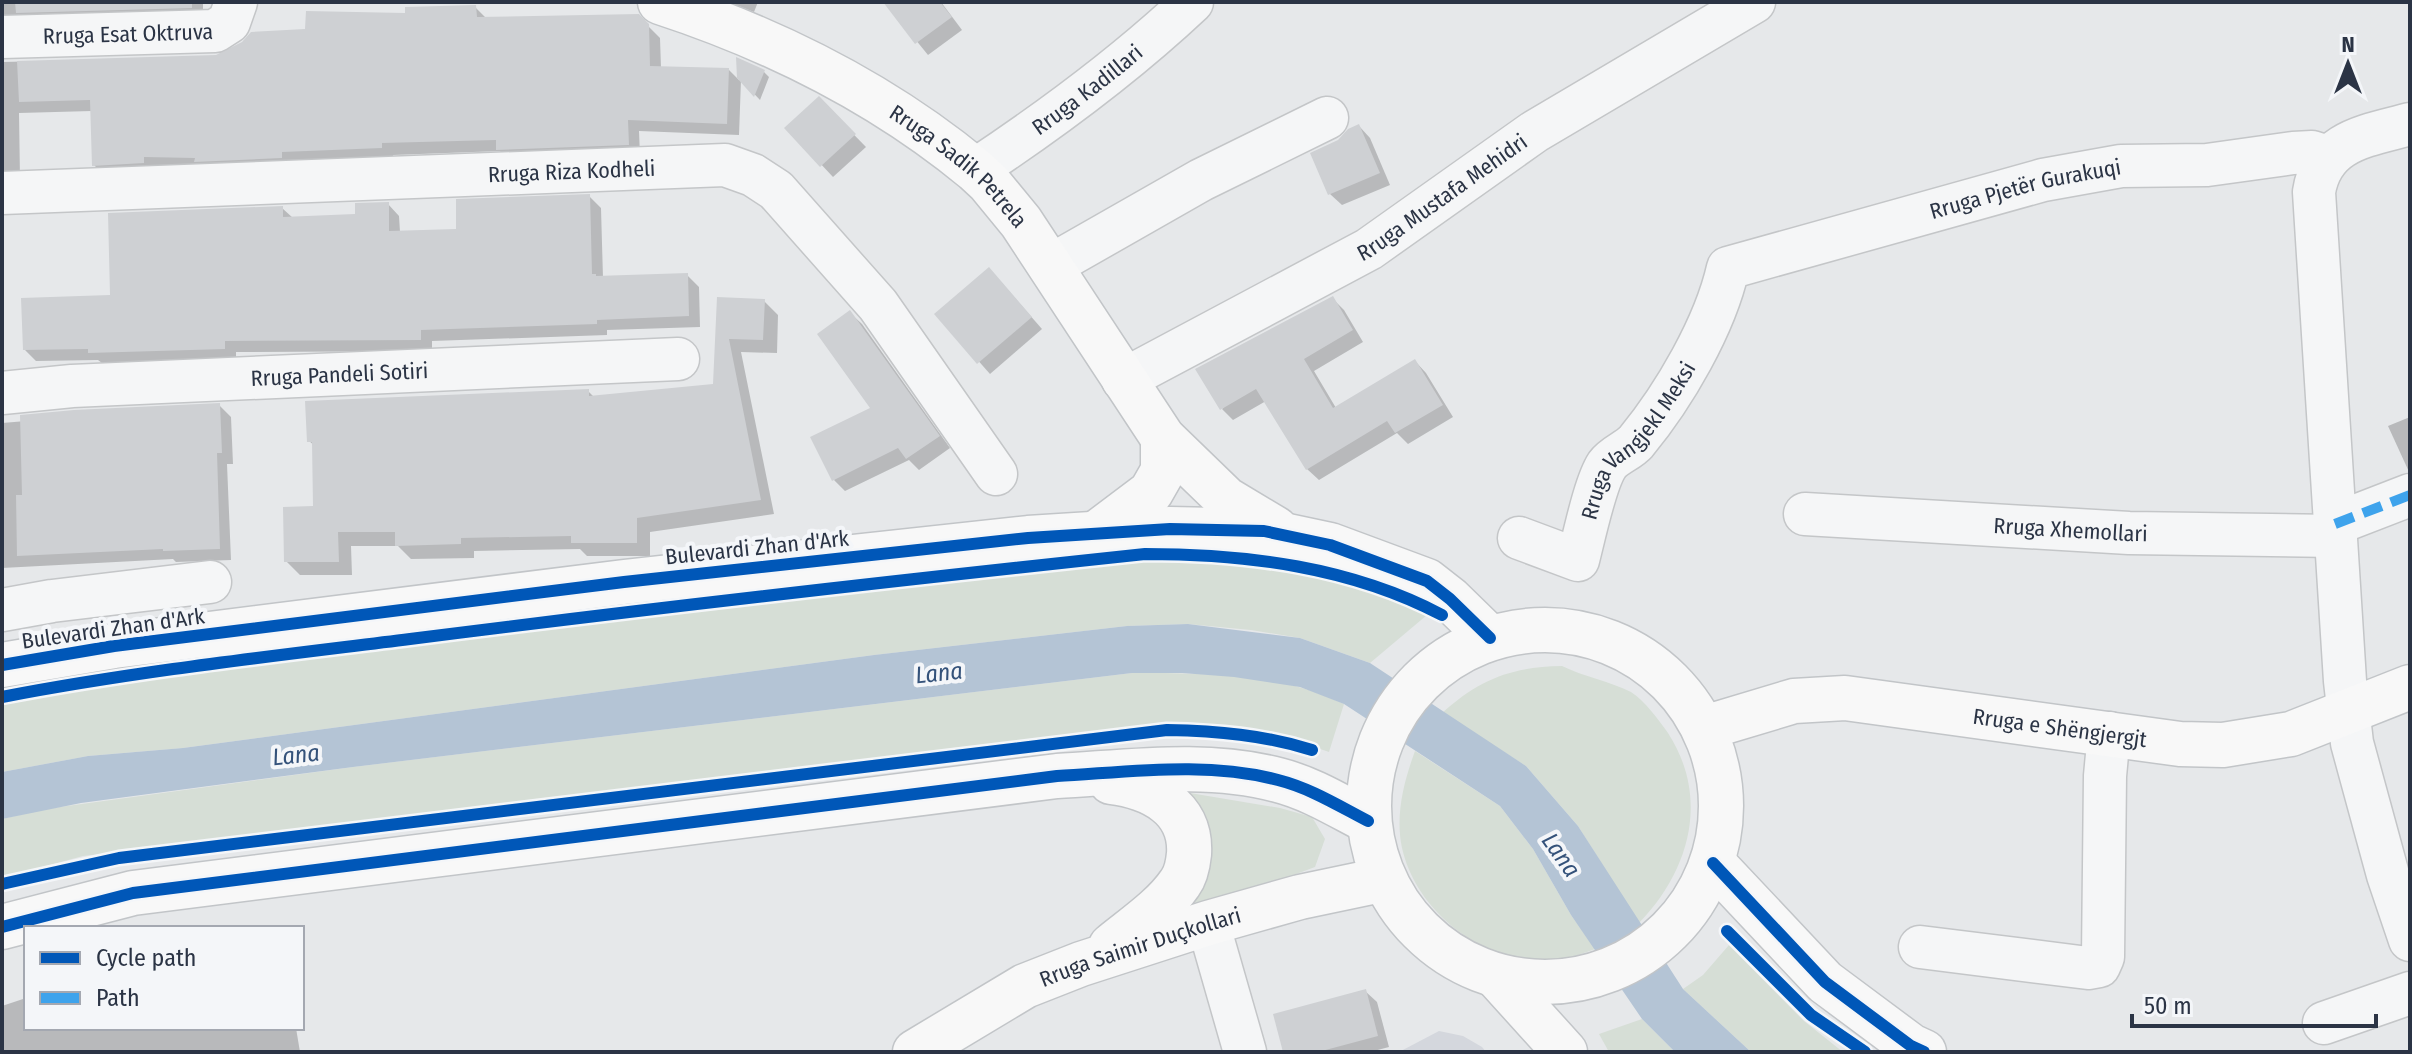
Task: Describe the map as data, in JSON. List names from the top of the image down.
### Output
{
  "streets": {
    "main road": [
      "Rruga Sadik Petrela",
      "Bulevardi Zhan d'Ark",
      "Rruga e Shëngjergjt",
      "Rruga Saimir Duçkollari"
    ],
    "street": [
      "Rruga Esat Oktruva",
      "Rruga Kadillari",
      "Rruga Riza Kodheli",
      "Rruga Pjetër Gurakuqi",
      "Rruga Mustafa Mehidri",
      "Rruga Pandeli Sotiri",
      "Rruga Vangjekl Meksi",
      "Rruga Xhemollari"
    ]
  },
  "crossings": [
    ["Rruga Kadillari", "Rruga Sadik Petrela"],
    ["Rruga Sadik Petrela", "Rruga Mustafa Mehidri"],
    ["Rruga Sadik Petrela", "Bulevardi Zhan d'Ark"],
    ["Rruga Pjetër Gurakuqi", "Rruga Vangjekl Meksi"]
  ],
  "water": ["Lana"],
  "legend": ["Cycle path", "Path"],
  "scale_bar": "50 m",
  "north": "top"
}
